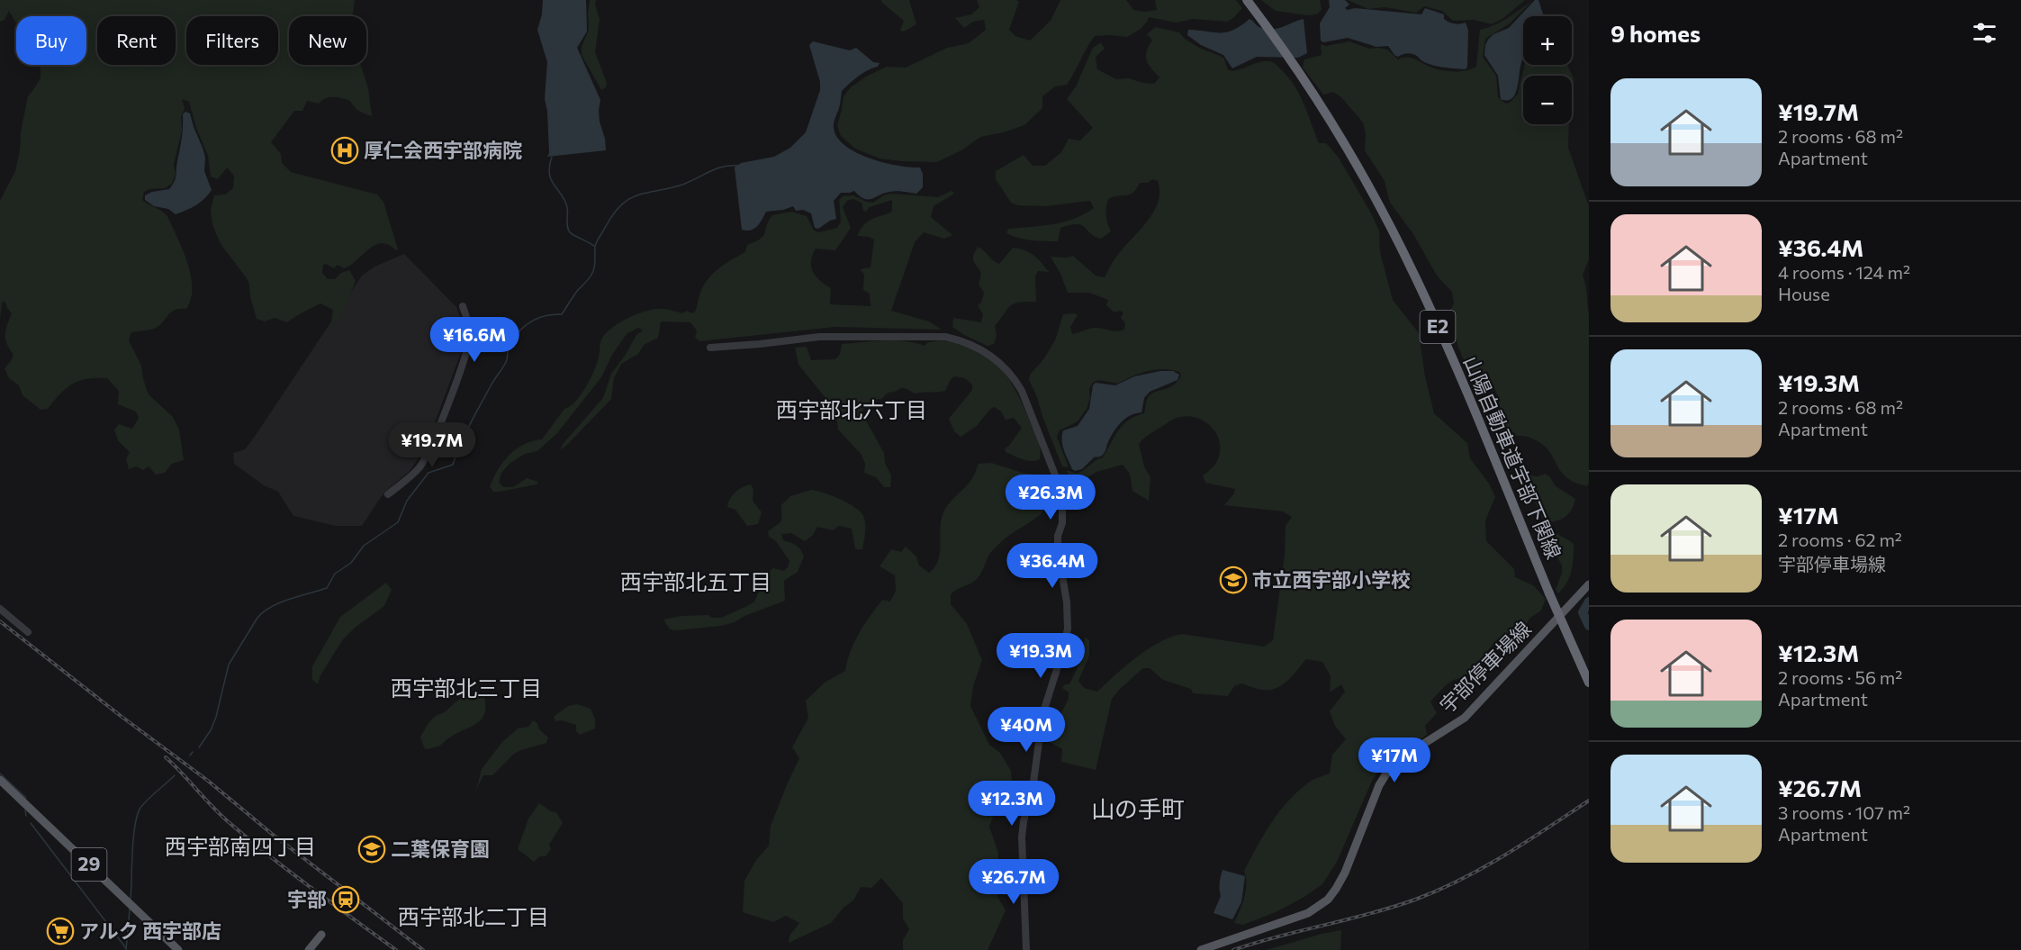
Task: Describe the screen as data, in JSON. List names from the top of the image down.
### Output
{
  "streets": {
    "highway": ["E2", "山陽自動車道宇部下関線"],
    "main road": ["宇部停車場線", "29"]
  },
  "districts": [
    "西宇部北六丁目",
    "西宇部北五丁目",
    "西宇部北三丁目",
    "山の手町",
    "西宇部南四丁目",
    "西宇部北二丁目"
  ],
  "places": {
    "hospital": ["厚仁会西宇部病院"],
    "school or university": ["市立西宇部小学校", "二葉保育園"],
    "station": ["宇部"],
    "supermarket": ["アルク 西宇部店"]
  },
  "page": {
    "heading": "9 homes",
    "map_buttons": ["+", "−"],
    "chip": [
      "Buy",
      "Rent",
      "Filters",
      "New"
    ],
    "list": [
      {
        "name": "¥19.7M",
        "note": "2 rooms · 68 m² · Apartment"
      },
      {
        "name": "¥36.4M",
        "note": "4 rooms · 124 m² · House"
      },
      {
        "name": "¥19.3M",
        "note": "2 rooms · 68 m² · Apartment"
      },
      {
        "name": "¥17M",
        "note": "2 rooms · 62 m² · 宇部停車場線"
      },
      {
        "name": "¥12.3M",
        "note": "2 rooms · 56 m² · Apartment"
      },
      {
        "name": "¥26.7M",
        "note": "3 rooms · 107 m² · Apartment"
      }
    ],
    "price": [
      "¥16.6M",
      "¥19.7M",
      "¥26.3M",
      "¥36.4M",
      "¥19.3M",
      "¥40M",
      "¥17M",
      "¥12.3M",
      "¥26.7M"
    ]
  }
}
